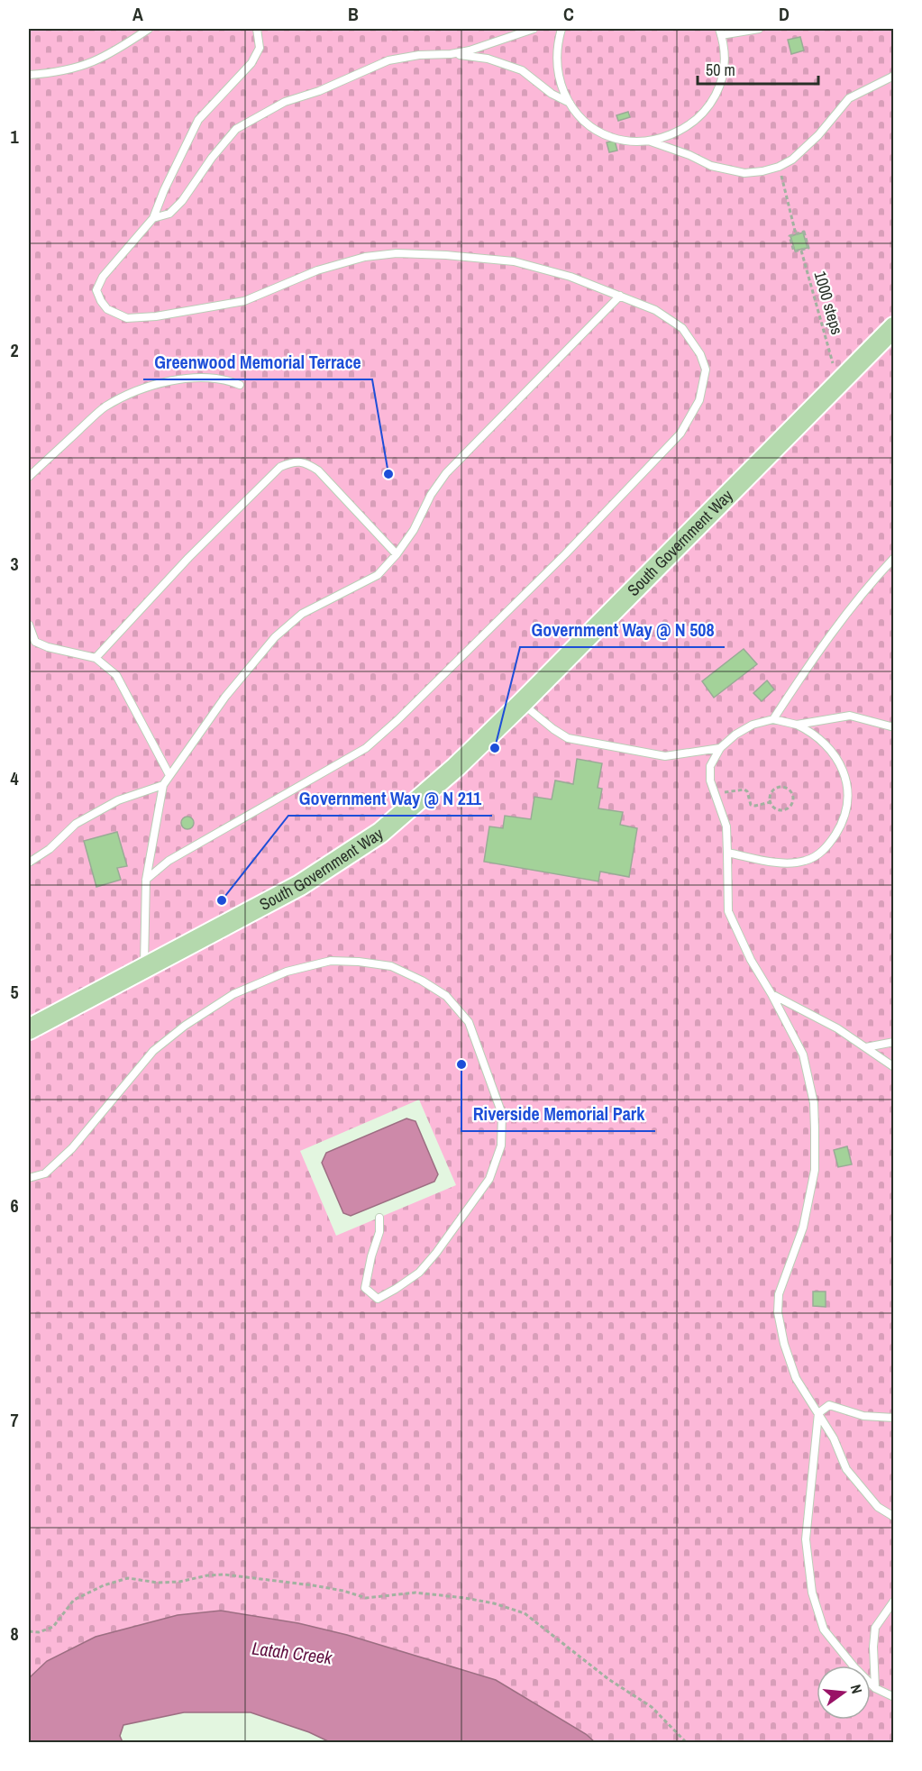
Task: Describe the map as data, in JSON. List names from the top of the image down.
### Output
{
  "streets": {
    "main road": ["South Government Way"],
    "path": ["1000 steps"]
  },
  "water": ["Latah Creek"],
  "places": [
    "Greenwood Memorial Terrace",
    "Government Way @ N 508",
    "Government Way @ N 211",
    "Riverside Memorial Park"
  ],
  "scale_bar": "50 m",
  "north": "right",
  "grid": {
    "columns": [
      "A",
      "B",
      "C",
      "D"
    ],
    "rows": [
      "1",
      "2",
      "3",
      "4",
      "5",
      "6",
      "7",
      "8"
    ]
  }
}
